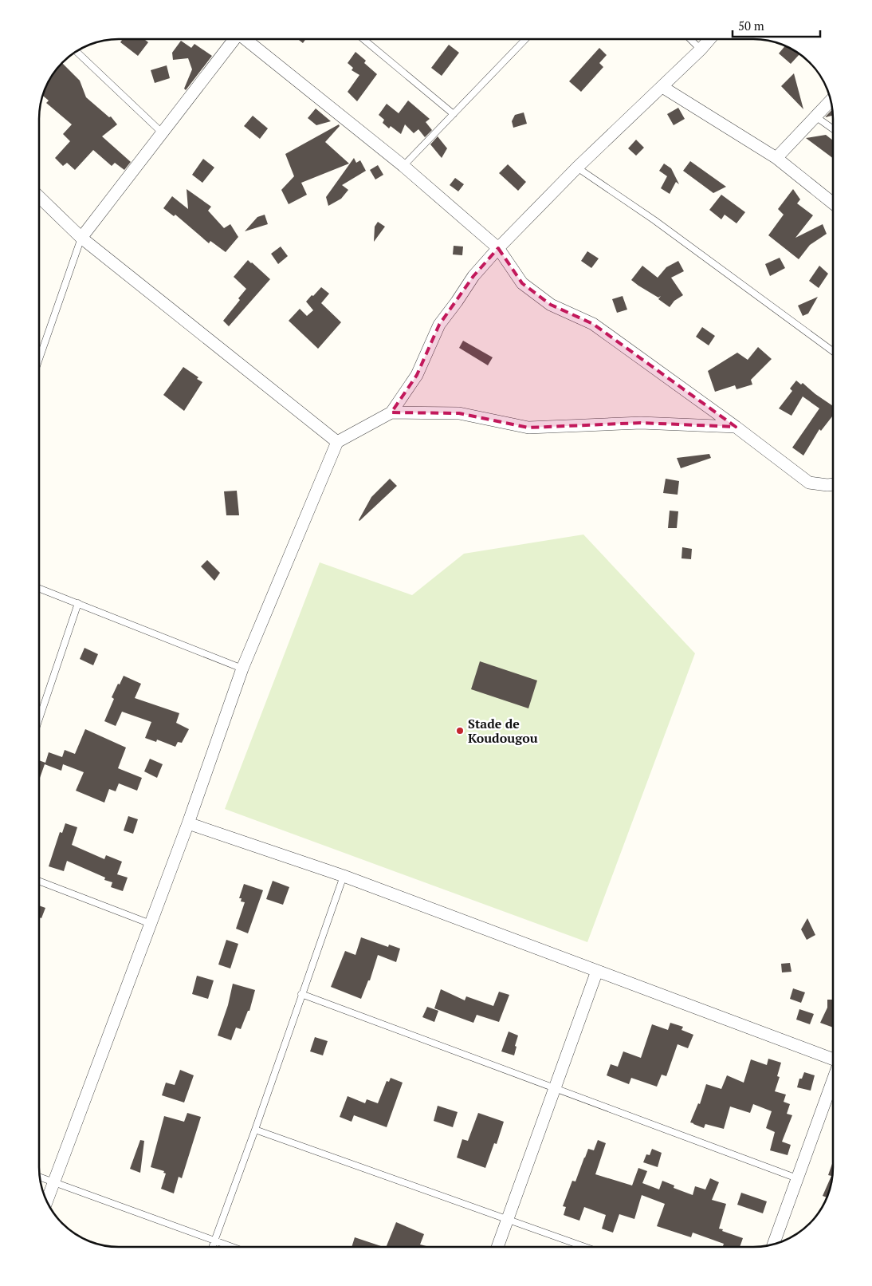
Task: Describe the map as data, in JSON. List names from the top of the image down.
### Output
{
  "places": ["Stade de Koudougou"],
  "scale_bar": "50 m"
}
